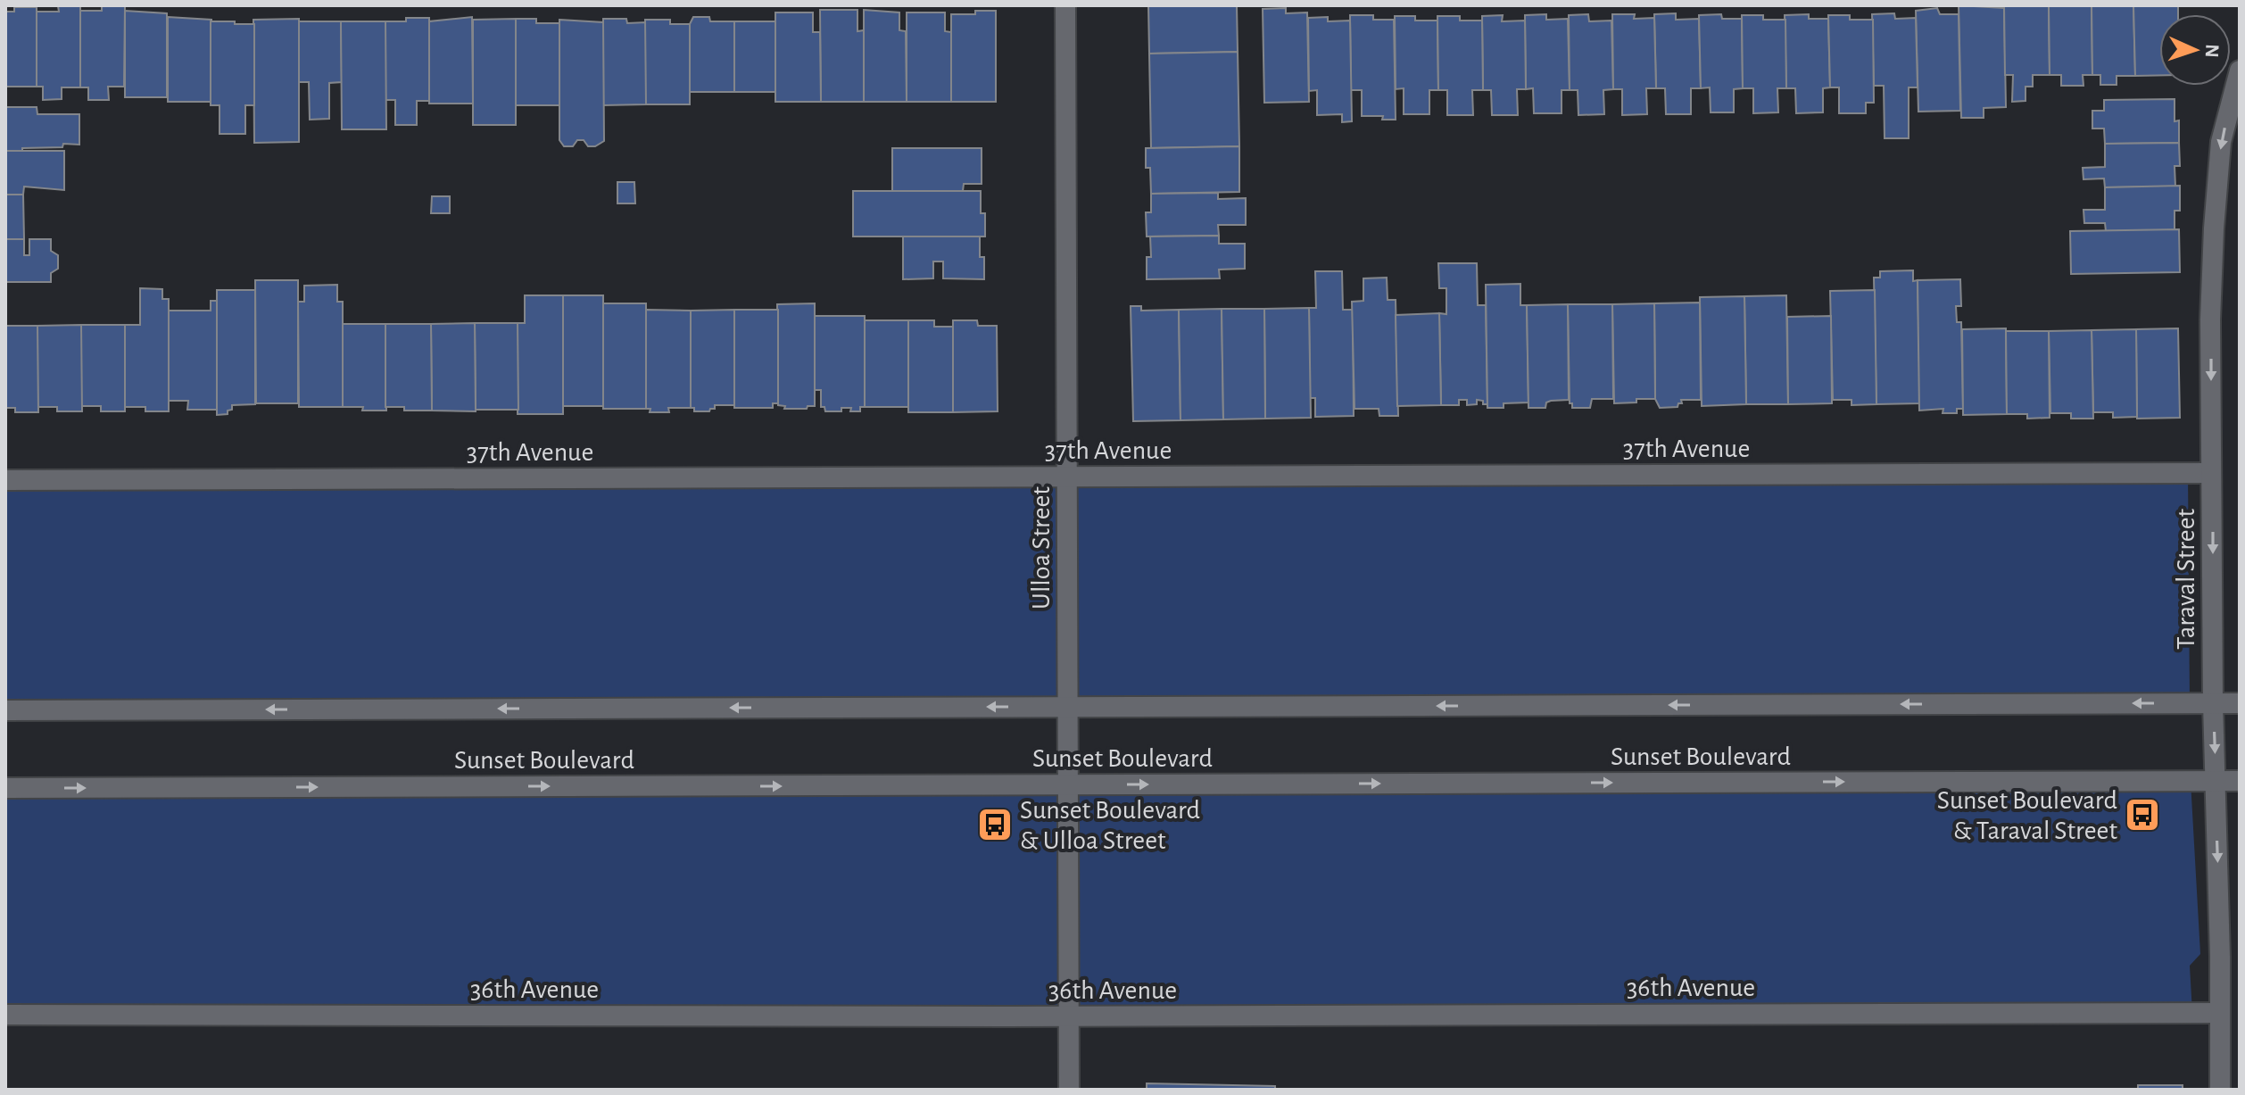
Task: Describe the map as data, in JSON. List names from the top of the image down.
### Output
{
  "streets": {
    "street": [
      "37th Avenue",
      "Ulloa Street",
      "Taraval Street",
      "Sunset Boulevard",
      "36th Avenue"
    ]
  },
  "crossings": [
    ["37th Avenue", "Ulloa Street"],
    ["37th Avenue", "Taraval Street"],
    ["Ulloa Street", "Sunset Boulevard"],
    ["Ulloa Street", "36th Avenue"],
    ["Taraval Street", "Sunset Boulevard"],
    ["Taraval Street", "36th Avenue"]
  ],
  "one_way": ["Taraval Street"],
  "places": {
    "bus stop": ["Sunset Boulevard & Taraval Street", "Sunset Boulevard & Ulloa Street"]
  },
  "north": "right"
}
